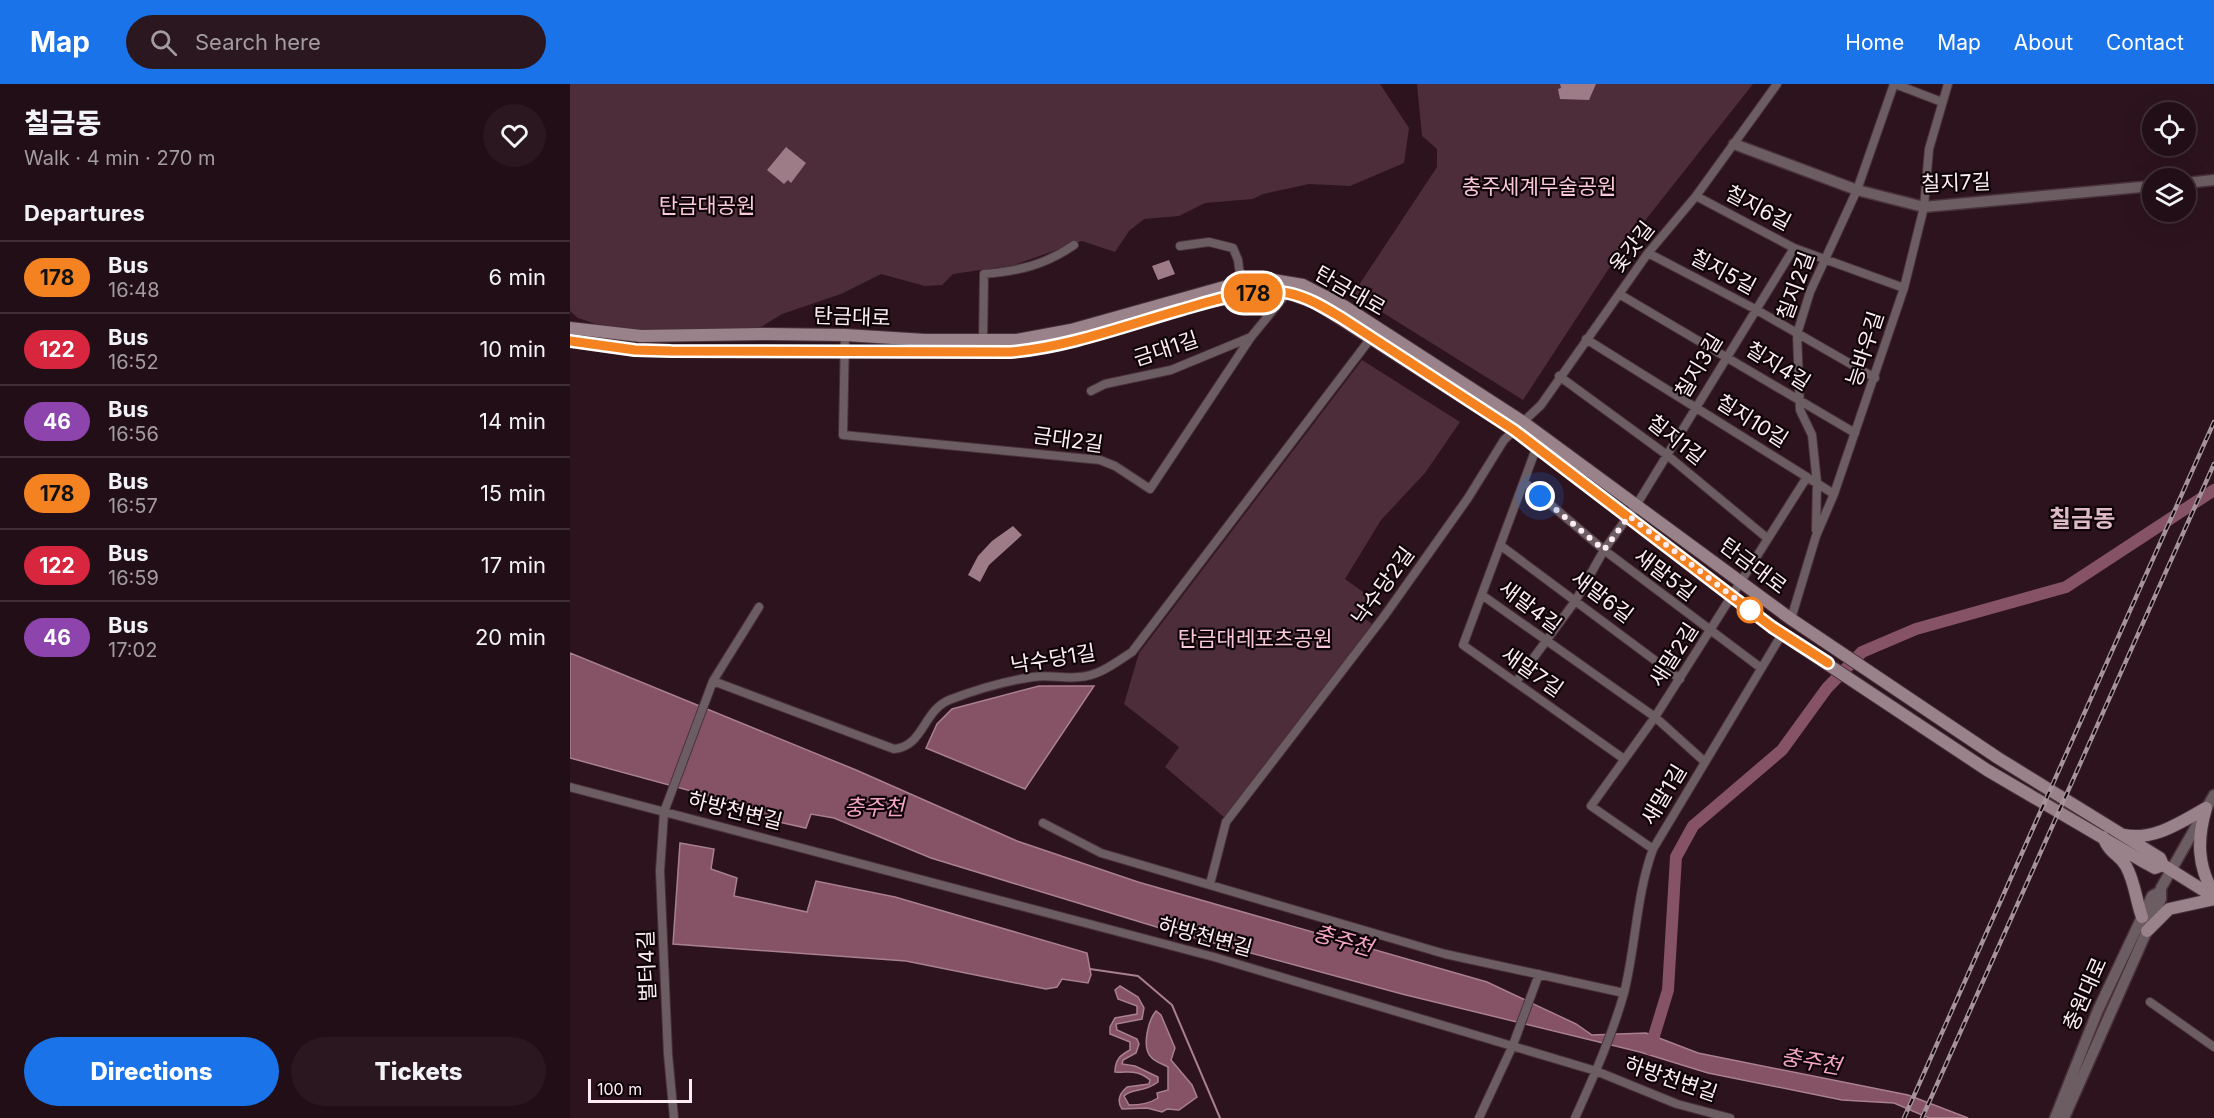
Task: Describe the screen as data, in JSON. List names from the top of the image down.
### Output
{
  "streets": {
    "main road": ["탄금대로"],
    "street": [
      "칠지7길",
      "칠지6길",
      "옻갓길",
      "칠지5길",
      "칠지2길",
      "금대1길",
      "능바우길",
      "칠지3길",
      "칠지4길",
      "칠지10길",
      "금대2길",
      "칠지1길",
      "새말5길",
      "낙수당2길",
      "새말6길",
      "새말4길",
      "새말2길",
      "낙수당1길",
      "새말7길",
      "새말1길",
      "하방천변길",
      "벌터4길",
      "충원대로"
    ]
  },
  "crossings": [
    ["칠지7길", "옻갓길"],
    ["칠지7길", "칠지2길"],
    ["칠지7길", "능바우길"],
    ["칠지6길", "옻갓길"],
    ["칠지6길", "칠지2길"],
    ["칠지6길", "능바우길"],
    ["칠지6길", "칠지3길"],
    ["옻갓길", "칠지5길"],
    ["옻갓길", "탄금대로"],
    ["옻갓길", "칠지4길"],
    ["옻갓길", "칠지10길"],
    ["옻갓길", "칠지1길"],
    ["옻갓길", "낙수당2길"],
    ["칠지5길", "칠지2길"],
    ["칠지5길", "능바우길"],
    ["칠지5길", "칠지3길"],
    ["칠지2길", "능바우길"],
    ["칠지2길", "칠지4길"],
    ["탄금대로", "능바우길"],
    ["탄금대로", "칠지3길"],
    ["탄금대로", "금대2길"],
    ["탄금대로", "낙수당2길"],
    ["탄금대로", "새말4길"],
    ["탄금대로", "새말2길"],
    ["탄금대로", "낙수당1길"],
    ["탄금대로", "새말1길"],
    ["금대1길", "금대2길"],
    ["능바우길", "칠지4길"],
    ["칠지3길", "칠지4길"],
    ["칠지3길", "칠지10길"],
    ["칠지3길", "칠지1길"],
    ["칠지3길", "새말5길"],
    ["칠지3길", "새말6길"],
    ["칠지3길", "새말4길"],
    ["칠지3길", "새말7길"],
    ["새말5길", "새말4길"],
    ["새말5길", "새말2길"],
    ["새말5길", "새말1길"],
    ["새말6길", "새말4길"],
    ["새말6길", "새말2길"],
    ["새말4길", "새말2길"],
    ["새말4길", "새말7길"],
    ["새말4길", "새말1길"],
    ["새말2길", "새말7길"],
    ["새말2길", "새말1길"],
    ["낙수당1길", "벌터4길"],
    ["새말1길", "하방천변길"],
    ["하방천변길", "벌터4길"]
  ],
  "districts": ["칠금동"],
  "water": ["충주천"],
  "parks": ["충주세계무술공원", "탄금대공원", "탄금대레포츠공원"],
  "lines": ["bus line 178"],
  "scale_bar": "100 m",
  "page": {
    "header": "Map",
    "search": "Search here",
    "nav": [
      "Home",
      "Map",
      "About",
      "Contact"
    ],
    "heading": [
      ["칠금동", "Walk · 4 min · 270 m"],
      "Departures"
    ],
    "on_map": "178",
    "list": [
      {
        "mark": "178",
        "name": "Bus",
        "note": "16:48",
        "value": "6 min"
      },
      {
        "mark": "122",
        "name": "Bus",
        "note": "16:52",
        "value": "10 min"
      },
      {
        "mark": "46",
        "name": "Bus",
        "note": "16:56",
        "value": "14 min"
      },
      {
        "mark": "178",
        "name": "Bus",
        "note": "16:57",
        "value": "15 min"
      },
      {
        "mark": "122",
        "name": "Bus",
        "note": "16:59",
        "value": "17 min"
      },
      {
        "mark": "46",
        "name": "Bus",
        "note": "17:02",
        "value": "20 min"
      }
    ],
    "buttons": ["Directions", "Tickets"],
    "scale": "100 m"
  }
}
